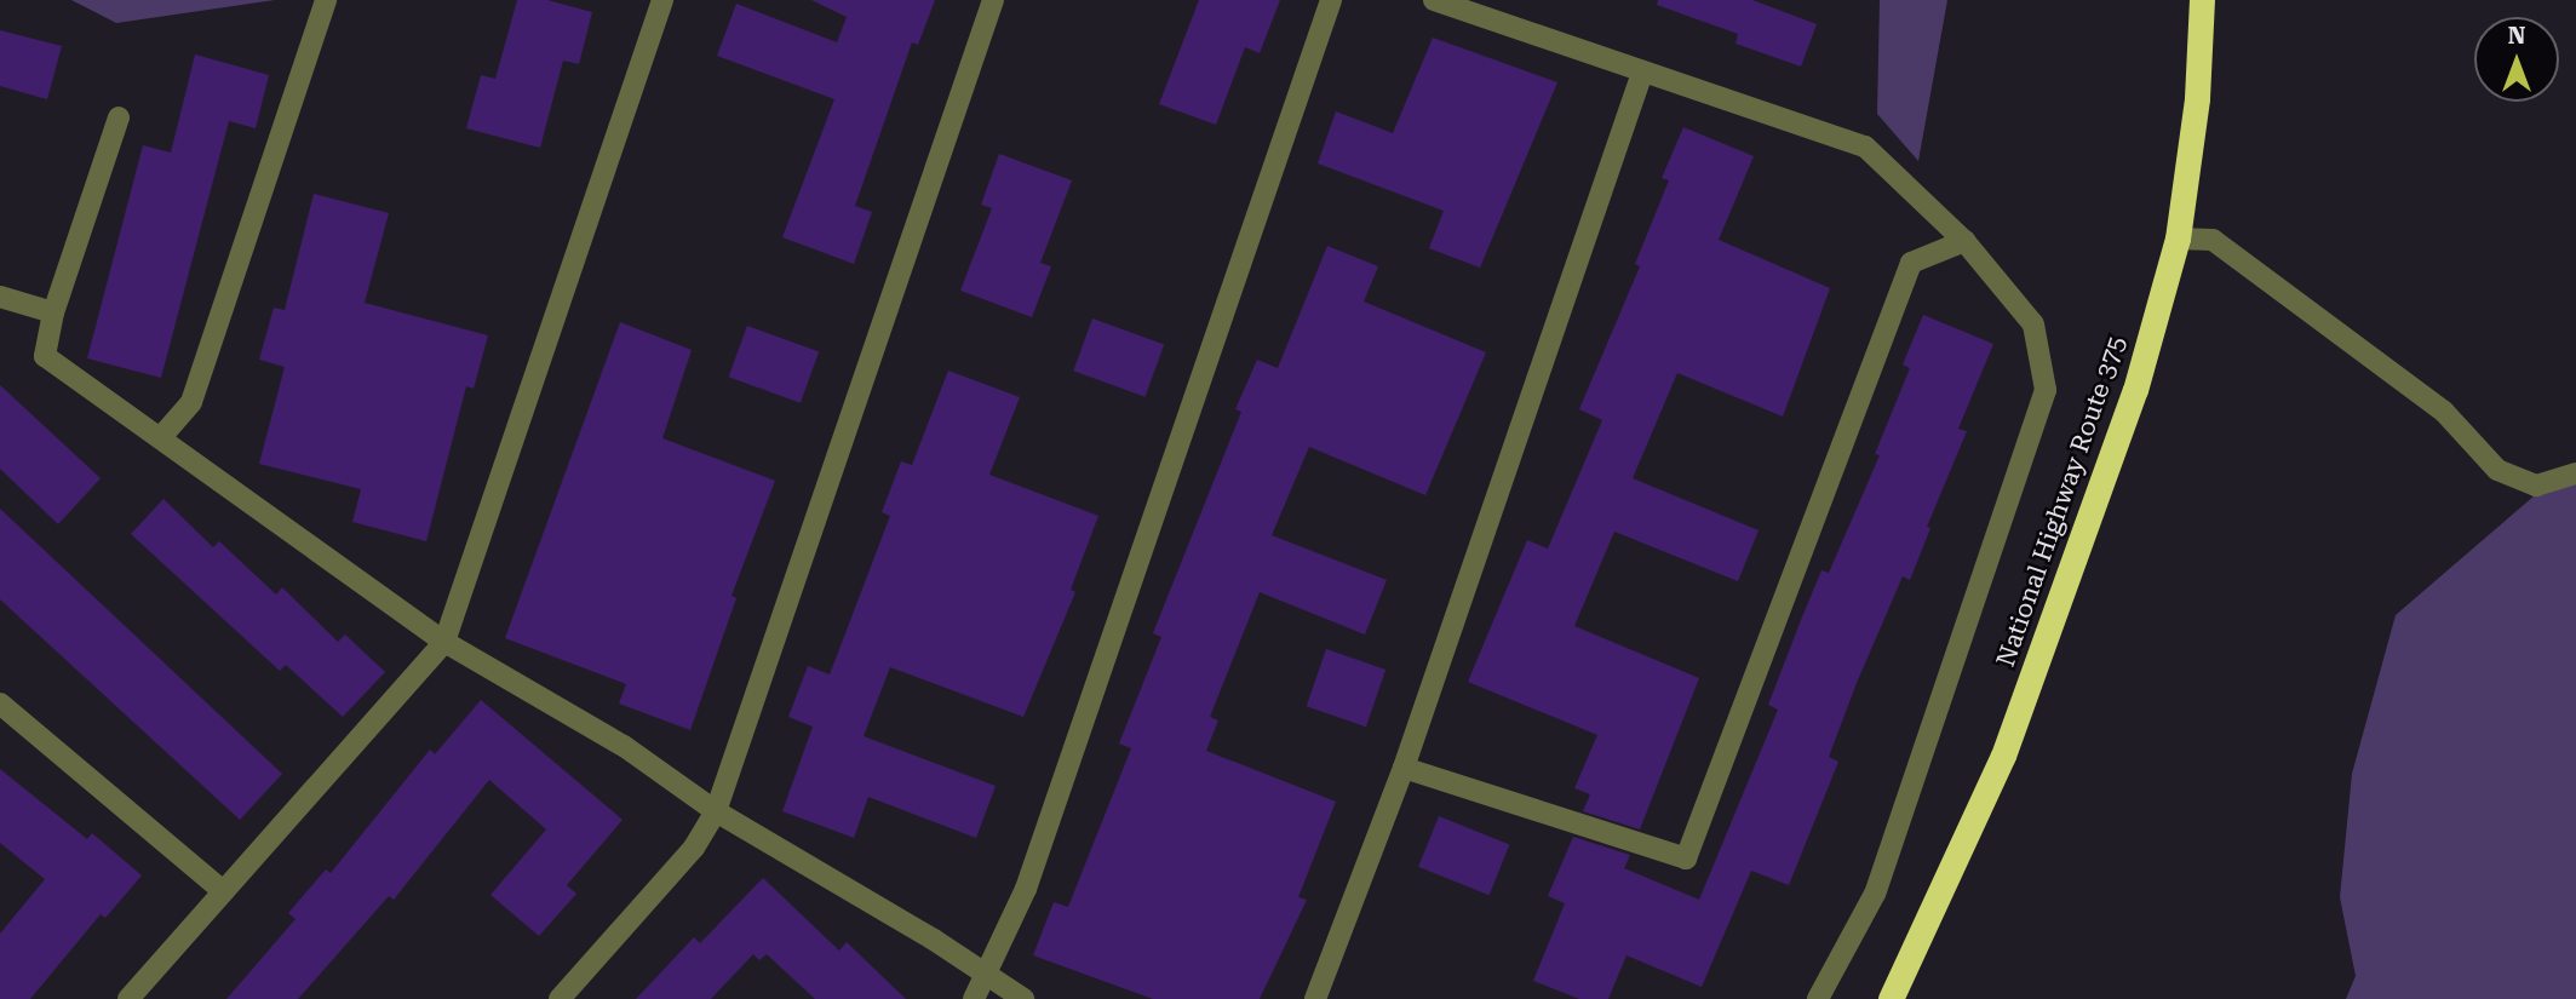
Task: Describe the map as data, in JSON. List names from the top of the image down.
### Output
{
  "streets": {
    "highway": ["National Highway Route 375"]
  },
  "north": "top"
}
